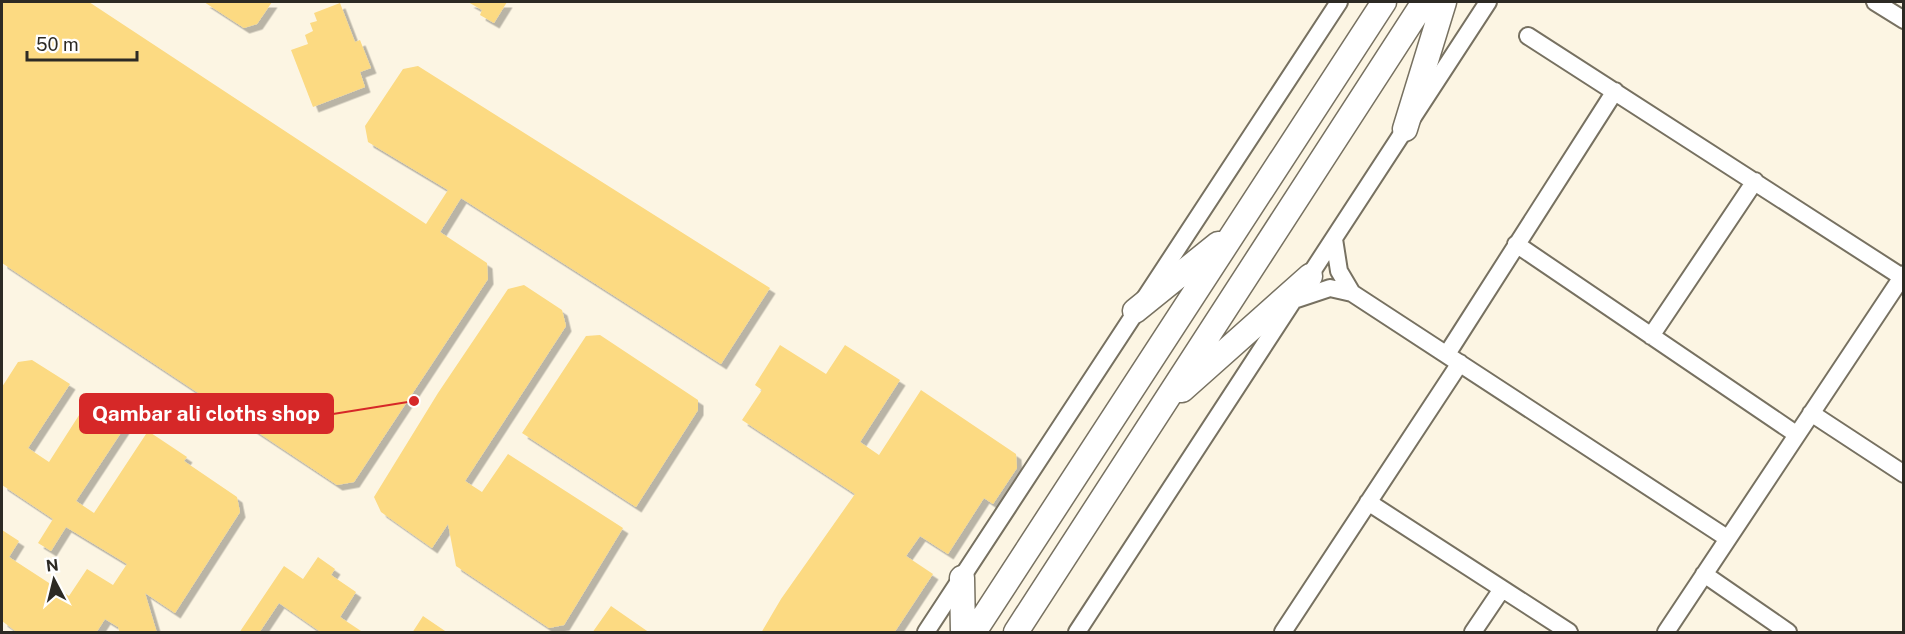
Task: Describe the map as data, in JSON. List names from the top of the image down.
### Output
{
  "places": ["Qambar ali cloths shop"],
  "scale_bar": "50 m",
  "north": "top"
}
